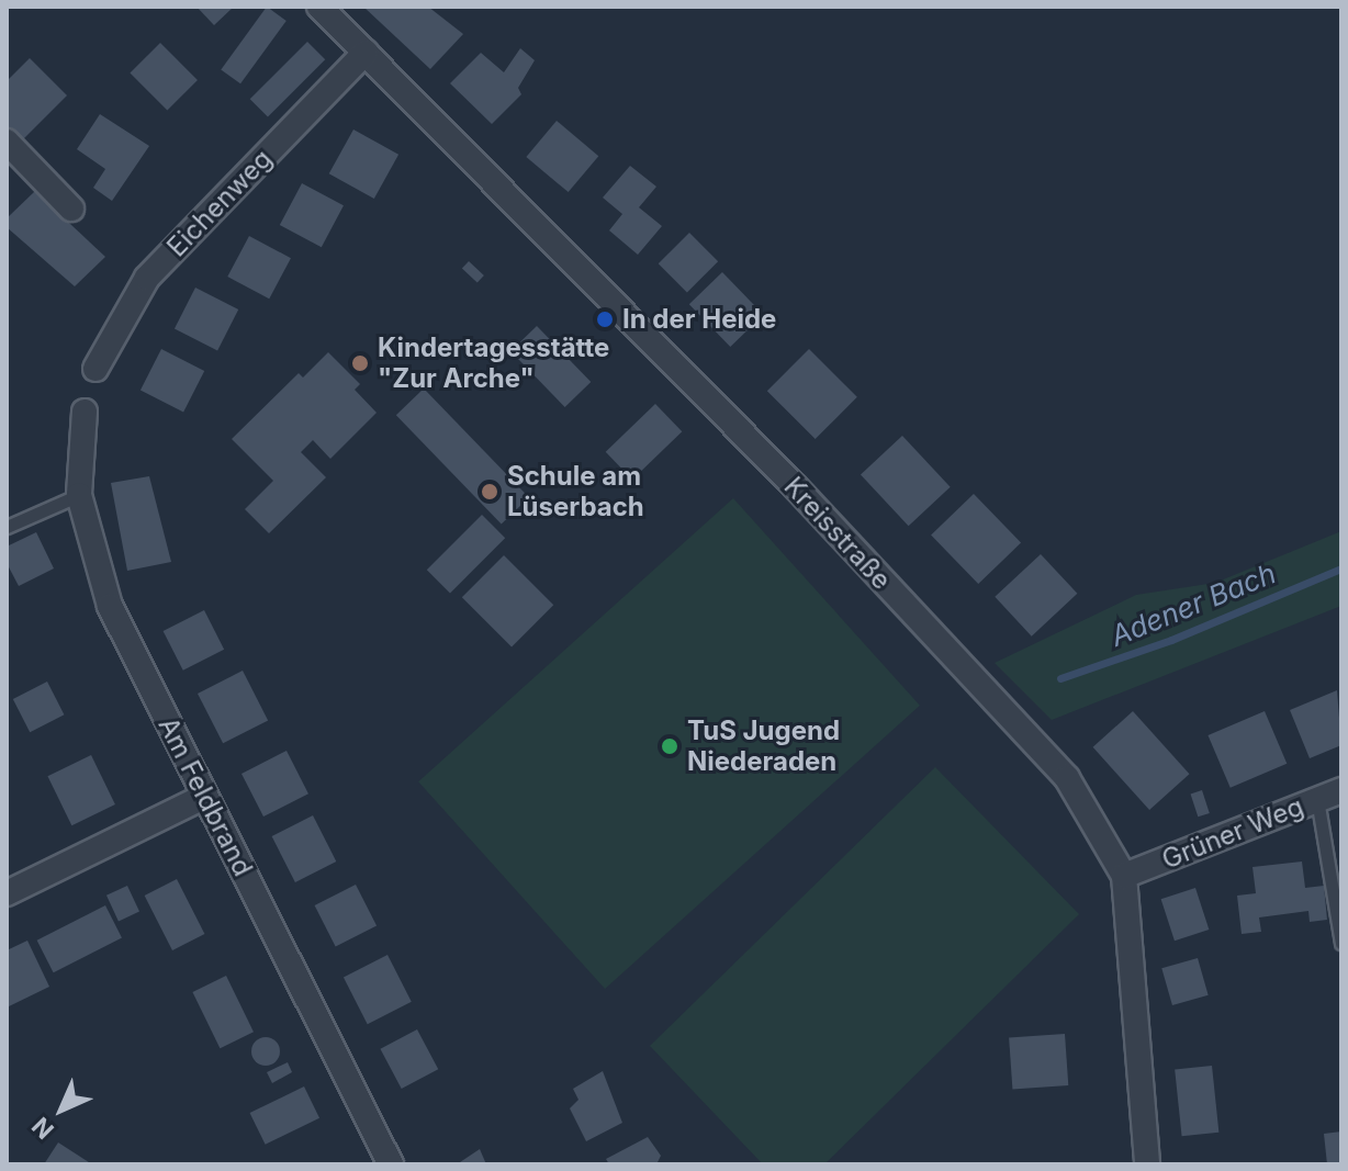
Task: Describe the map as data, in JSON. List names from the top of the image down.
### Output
{
  "streets": {
    "street": [
      "Eichenweg",
      "Kreisstraße",
      "Am Feldbrand",
      "Grüner Weg"
    ]
  },
  "crossings": [
    ["Eichenweg", "Kreisstraße"],
    ["Kreisstraße", "Grüner Weg"]
  ],
  "water": ["Adener Bach"],
  "places": [
    "In der Heide",
    "Kindertagesstätte \"Zur Arche\"",
    "Schule am Lüserbach",
    "TuS Jugend Niederaden"
  ],
  "north": "bottom left"
}
